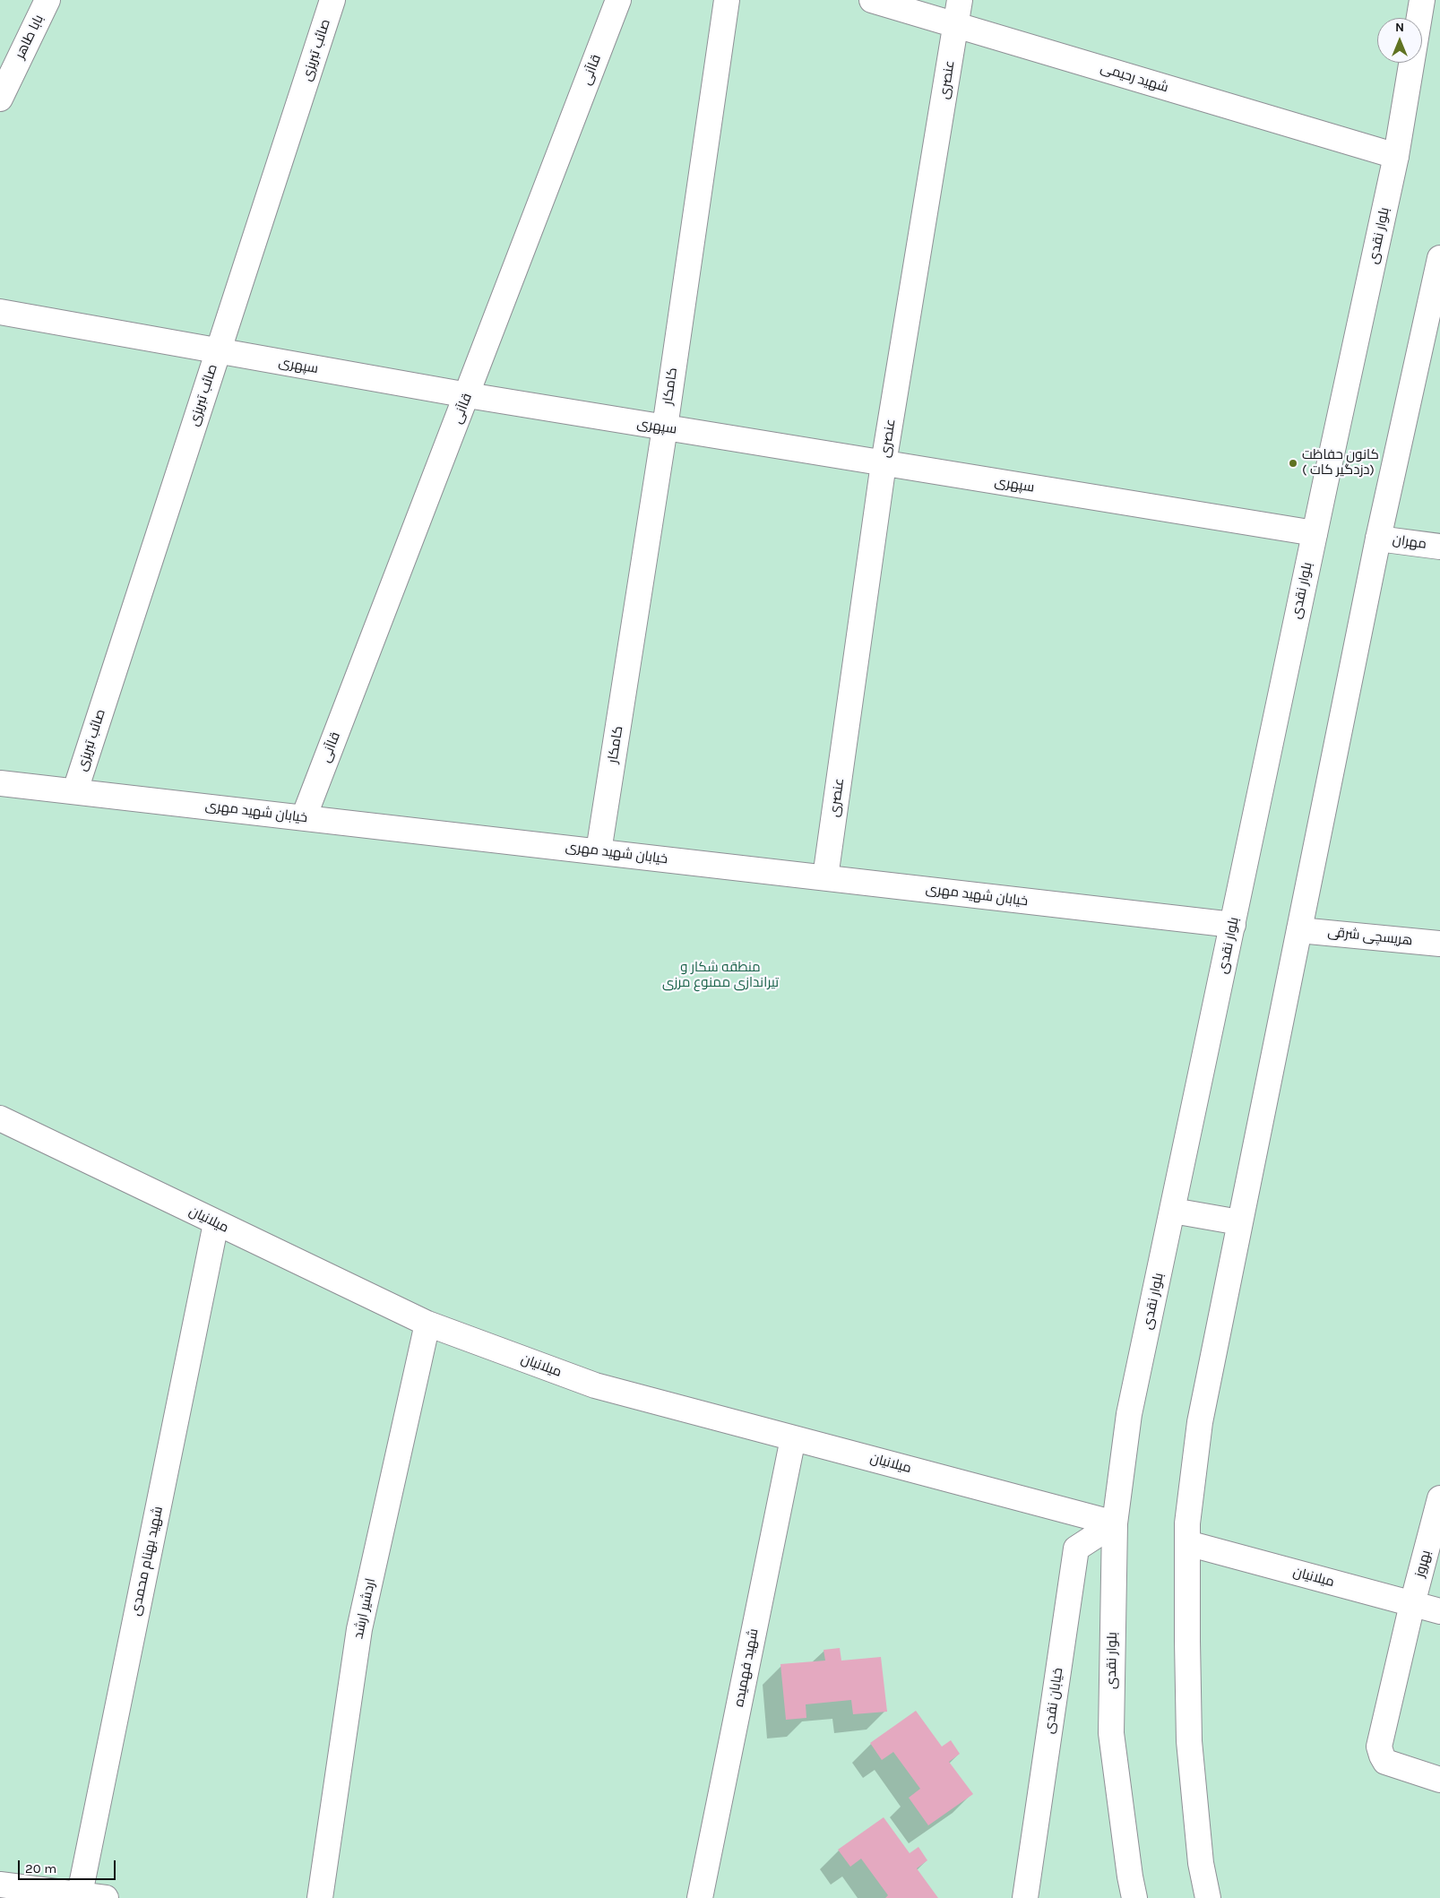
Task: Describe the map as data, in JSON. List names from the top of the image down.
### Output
{
  "streets": {
    "street": [
      "بابا طاهر",
      "صائب تبریزی",
      "قاآنی",
      "شهید رحیمی",
      "عنصری",
      "بلوار نقدی",
      "سپهری",
      "کامکار",
      "مهران",
      "خیابان شهید مهری",
      "هریسچی شرقی",
      "میلانیان",
      "شهید بهنام محمدی",
      "بهروز",
      "اردشیر ارشد",
      "شهید فهمیده",
      "خیابان نقدی"
    ]
  },
  "crossings": [
    ["صائب تبریزی", "سپهری"],
    ["صائب تبریزی", "خیابان شهید مهری"],
    ["قاآنی", "سپهری"],
    ["قاآنی", "خیابان شهید مهری"],
    ["شهید رحیمی", "عنصری"],
    ["شهید رحیمی", "بلوار نقدی"],
    ["عنصری", "سپهری"],
    ["عنصری", "خیابان شهید مهری"],
    ["بلوار نقدی", "سپهری"],
    ["بلوار نقدی", "خیابان شهید مهری"],
    ["بلوار نقدی", "میلانیان"],
    ["بلوار نقدی", "خیابان نقدی"],
    ["سپهری", "کامکار"],
    ["کامکار", "خیابان شهید مهری"],
    ["میلانیان", "شهید بهنام محمدی"],
    ["میلانیان", "بهروز"],
    ["میلانیان", "اردشیر ارشد"],
    ["میلانیان", "شهید فهمیده"],
    ["میلانیان", "خیابان نقدی"]
  ],
  "parks": ["منطقه شکار و تیراندازی ممنوع مرزی"],
  "places": ["کانون حفاظت ( دزدگیر کات)"],
  "scale_bar": "20 m",
  "north": "top"
}
